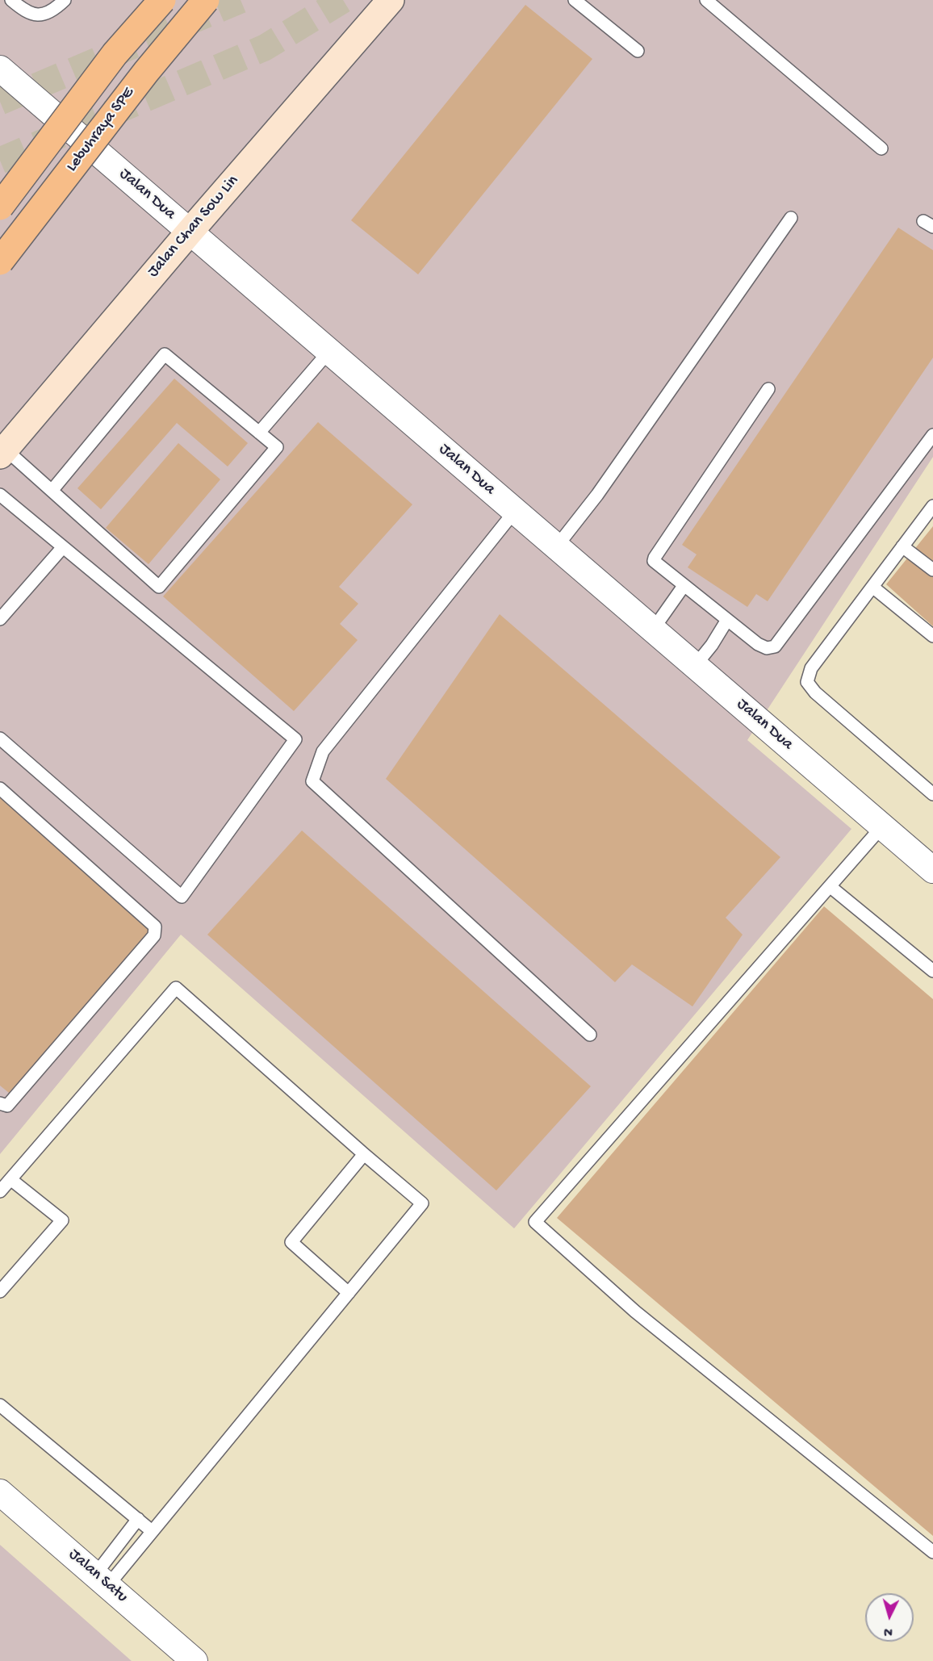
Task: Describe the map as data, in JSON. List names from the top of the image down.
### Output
{
  "streets": {
    "highway": ["Lebuhraya SPE"],
    "street": ["Jalan Dua", "Jalan Chan Sow Lin", "Jalan Satu"]
  },
  "crossings": [
    ["Jalan Dua", "Jalan Chan Sow Lin"]
  ],
  "north": "bottom"
}
